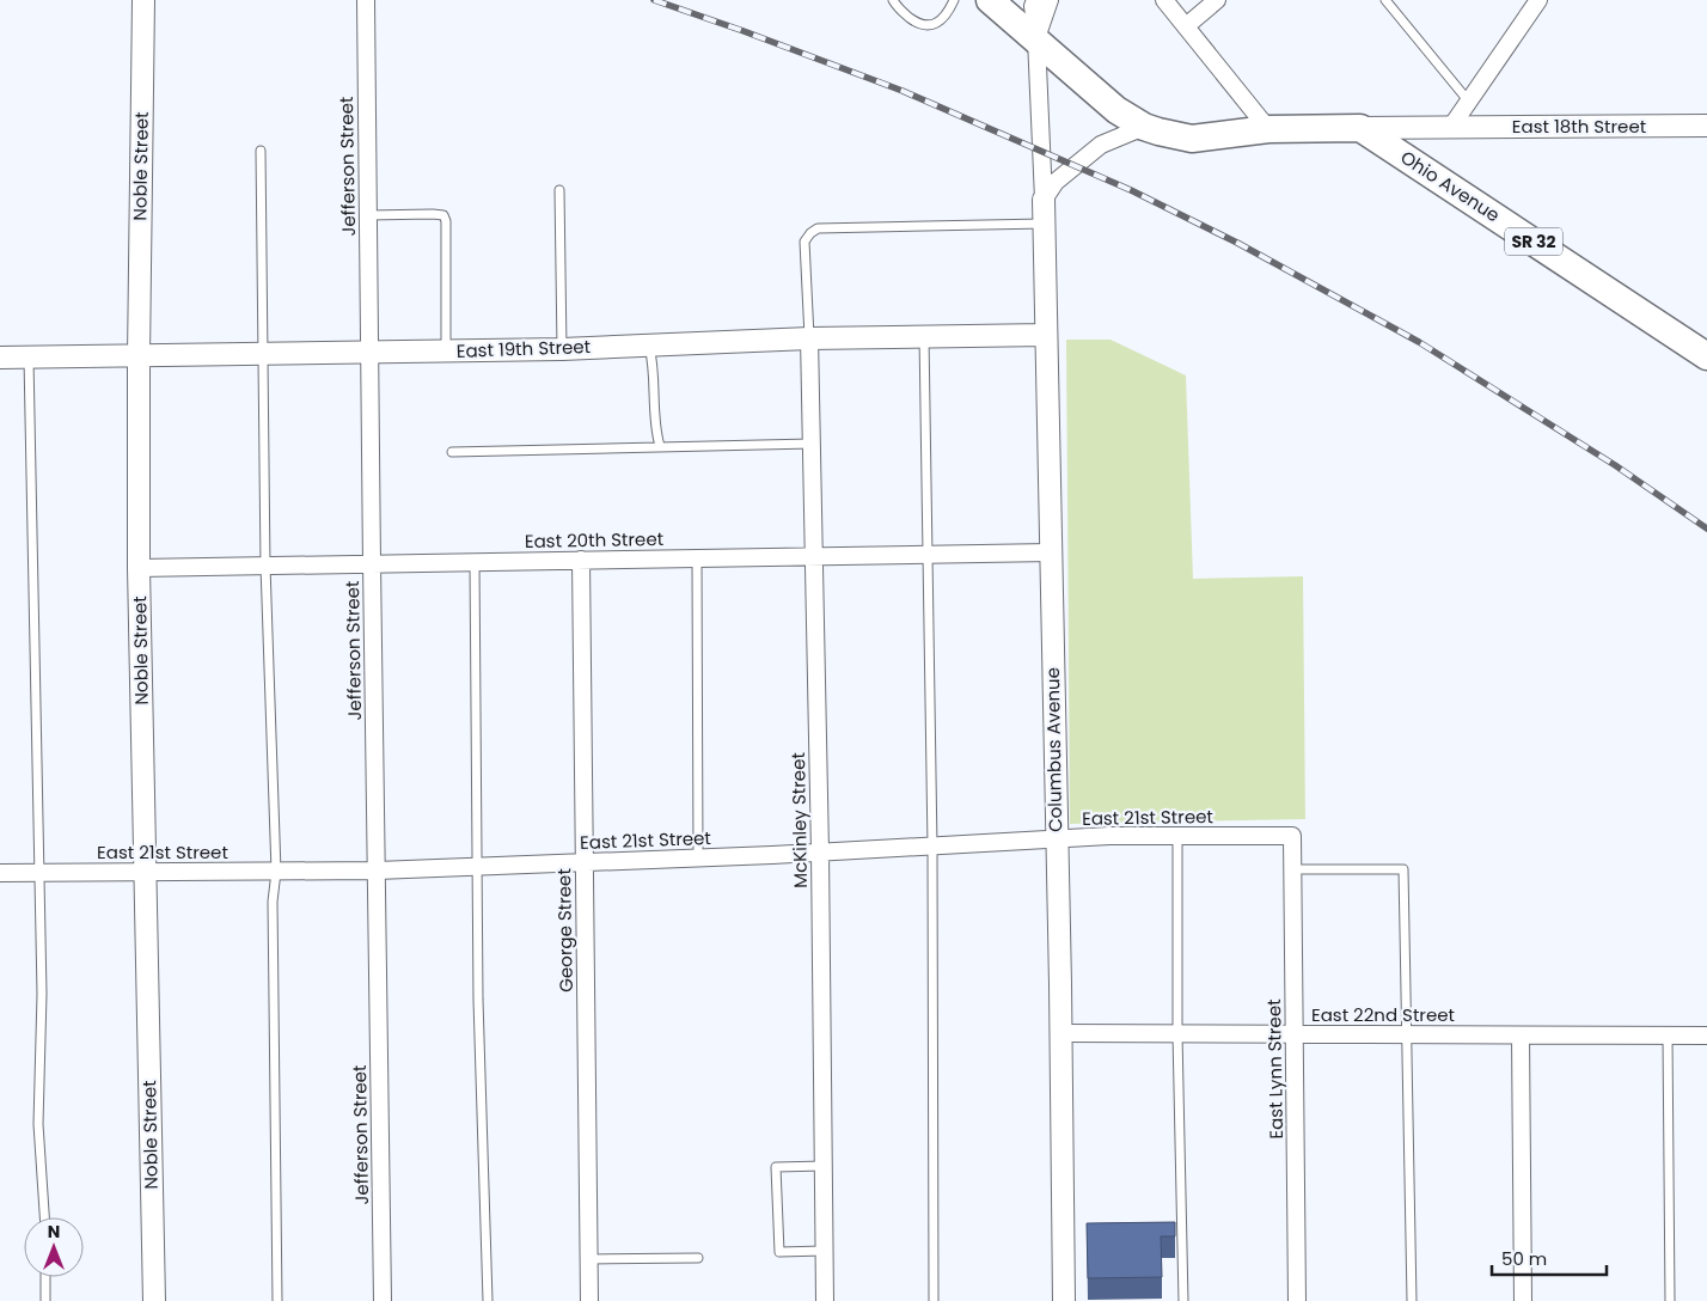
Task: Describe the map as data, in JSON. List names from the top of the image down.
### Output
{
  "streets": {
    "main road": ["Ohio Avenue", "SR 32"],
    "street": [
      "East 18th Street",
      "Noble Street",
      "Jefferson Street",
      "East 19th Street",
      "East 20th Street",
      "Columbus Avenue",
      "East 21st Street",
      "McKinley Street",
      "George Street",
      "East 22nd Street",
      "East Lynn Street"
    ]
  },
  "crossings": [
    ["East 18th Street", "Ohio Avenue"],
    ["Noble Street", "East 19th Street"],
    ["Noble Street", "East 20th Street"],
    ["Noble Street", "East 21st Street"],
    ["Jefferson Street", "East 19th Street"],
    ["Jefferson Street", "East 20th Street"],
    ["Jefferson Street", "East 21st Street"],
    ["East 19th Street", "Columbus Avenue"],
    ["East 19th Street", "McKinley Street"],
    ["East 20th Street", "Columbus Avenue"],
    ["East 20th Street", "McKinley Street"],
    ["East 20th Street", "George Street"],
    ["Columbus Avenue", "East 21st Street"],
    ["Columbus Avenue", "East 22nd Street"],
    ["East 21st Street", "McKinley Street"],
    ["East 21st Street", "George Street"],
    ["East 21st Street", "East Lynn Street"],
    ["East 22nd Street", "East Lynn Street"]
  ],
  "scale_bar": "50 m",
  "north": "top"
}
